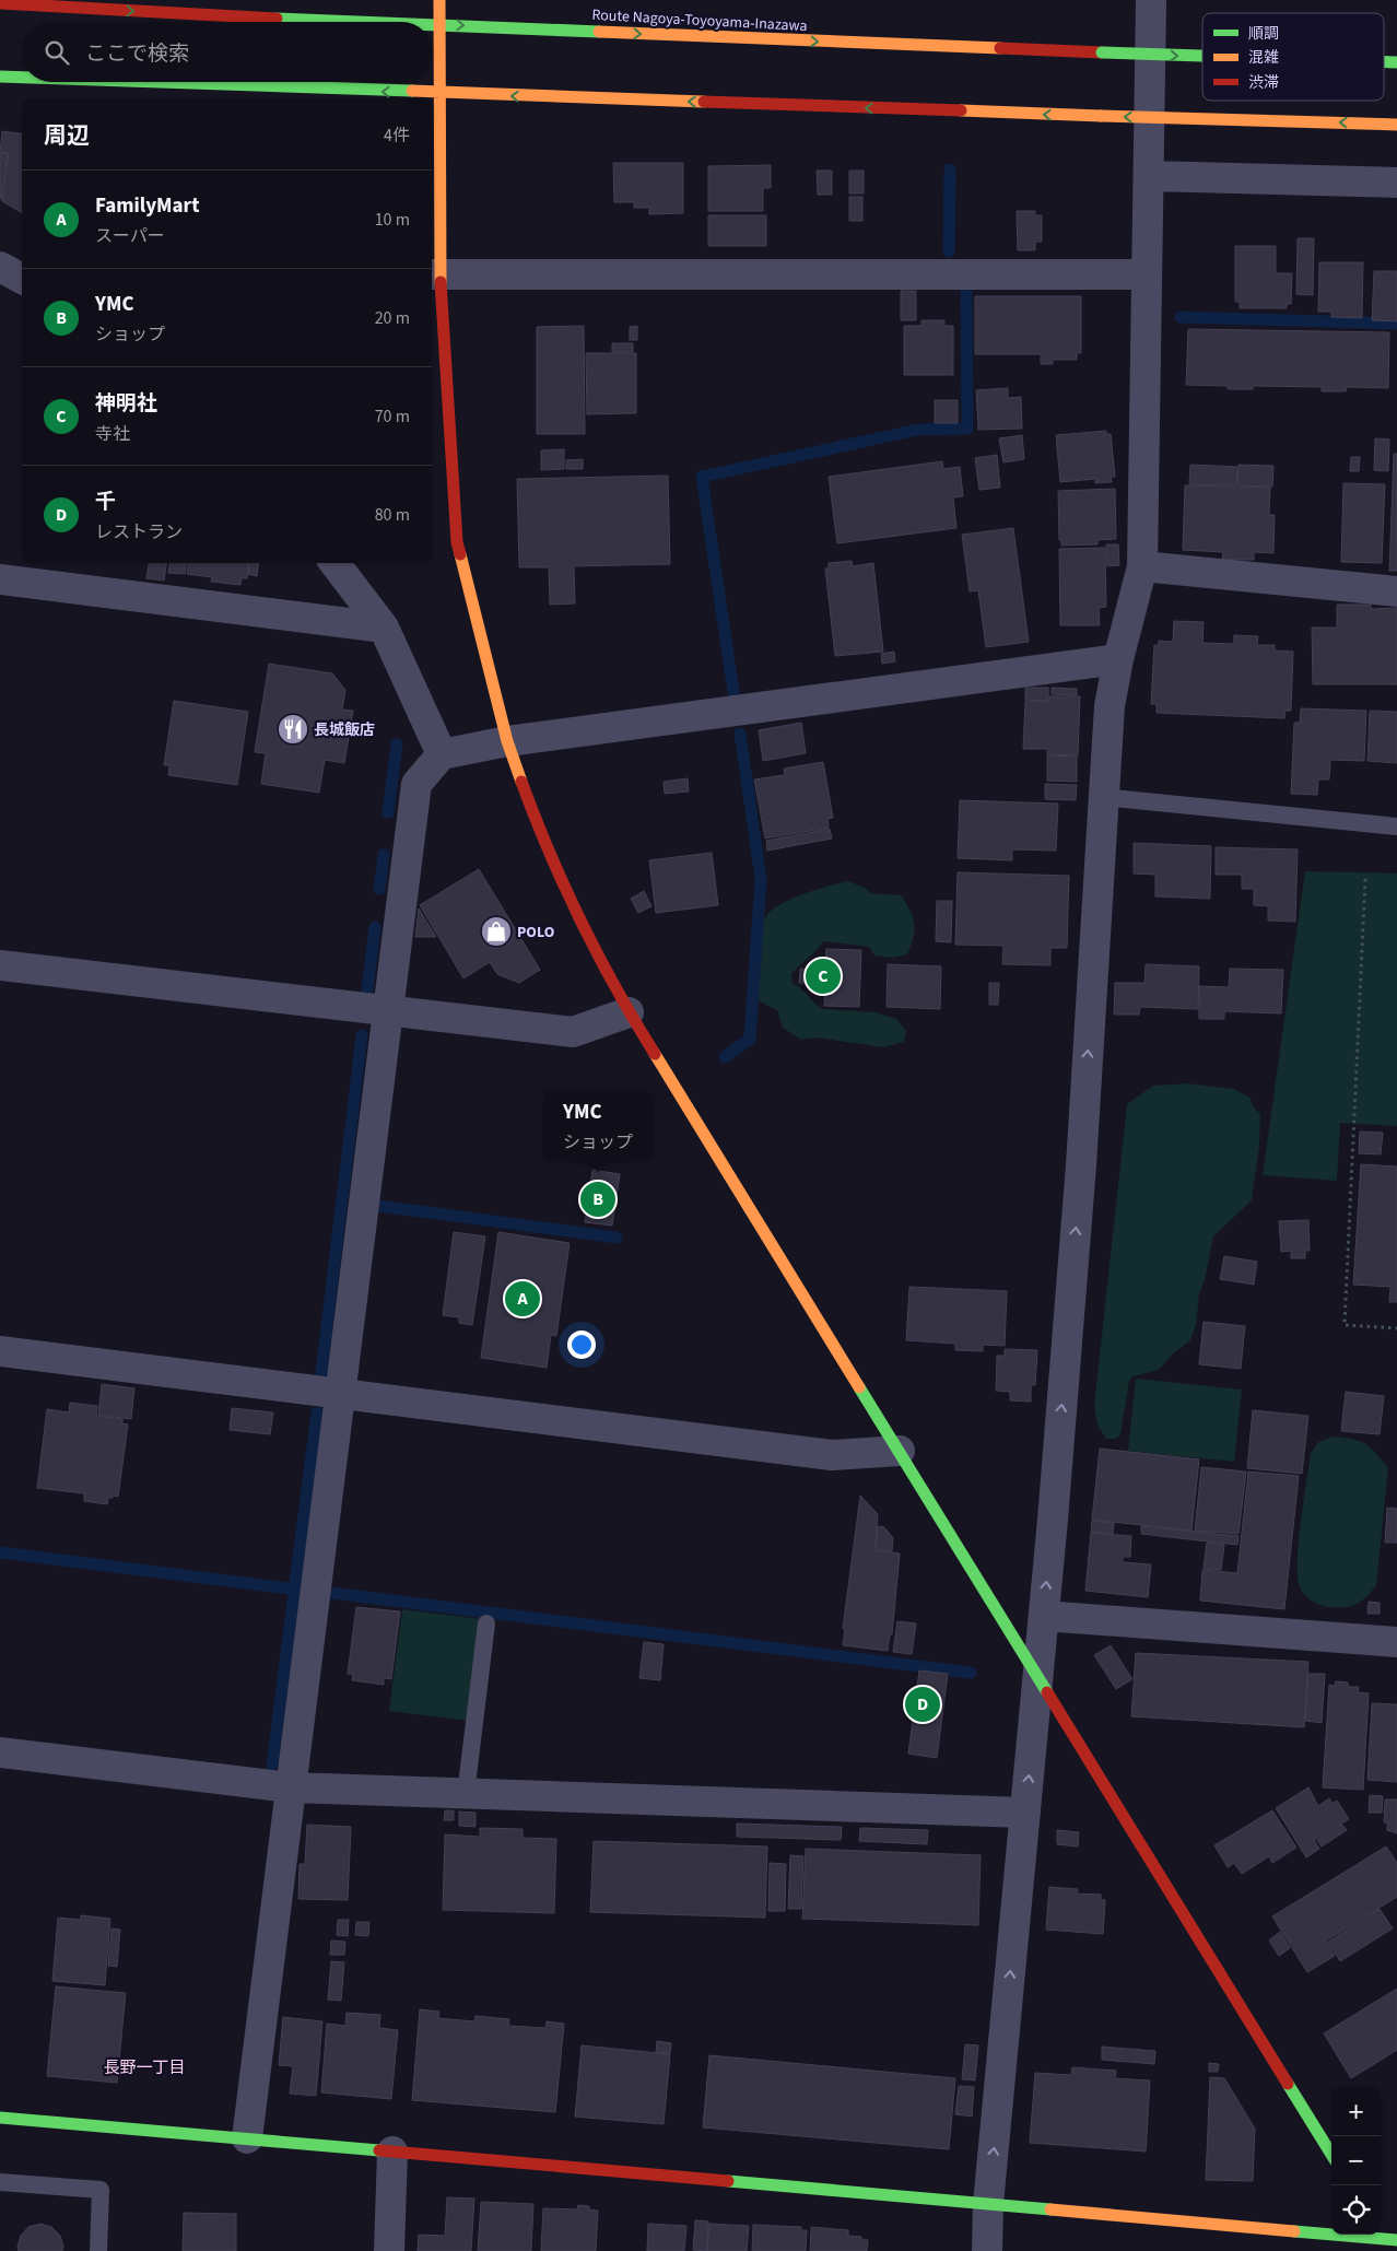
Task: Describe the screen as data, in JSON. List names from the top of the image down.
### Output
{
  "streets": {
    "street": ["Route Nagoya-Toyoyama-Inazawa"]
  },
  "districts": ["長野一丁目"],
  "places": {
    "restaurant": ["長城飯店"],
    "shop": ["POLO"]
  },
  "legend": ["順調", "混雑", "渋滞"],
  "page": {
    "search": "ここで検索",
    "heading": ["周辺", "4件"],
    "list": [
      {
        "mark": "A",
        "name": "FamilyMart",
        "note": "スーパー",
        "value": "10 m"
      },
      {
        "mark": "B",
        "name": "YMC",
        "note": "ショップ",
        "value": "20 m"
      },
      {
        "mark": "C",
        "name": "神明社",
        "note": "寺社",
        "value": "70 m"
      },
      {
        "mark": "D",
        "name": "千",
        "note": "レストラン",
        "value": "80 m"
      }
    ],
    "pins": [
      "C",
      "B",
      "A",
      "D"
    ],
    "popup": ["YMC", "ショップ"],
    "map_buttons": ["+", "−"]
  }
}
